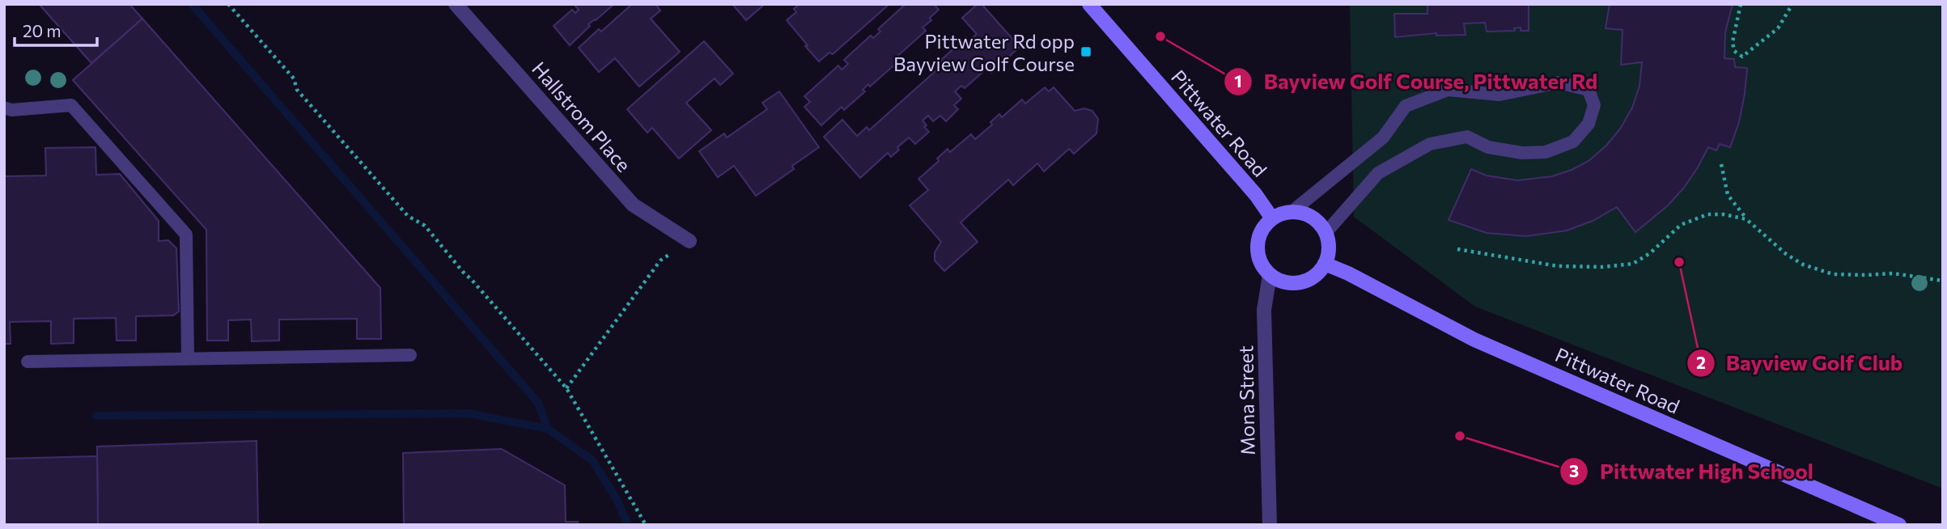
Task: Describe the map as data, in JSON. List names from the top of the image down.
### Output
{
  "streets": {
    "main road": ["Pittwater Road"],
    "street": ["Hallstrom Place", "Mona Street"]
  },
  "crossings": [
    ["Pittwater Road", "Mona Street"]
  ],
  "places": {
    "other": ["Bayview Golf Course, Pittwater Rd", "Bayview Golf Club", "Pittwater High School"],
    "transit": ["Pittwater Rd opp Bayview Golf Course"]
  },
  "scale_bar": "20 m"
}
